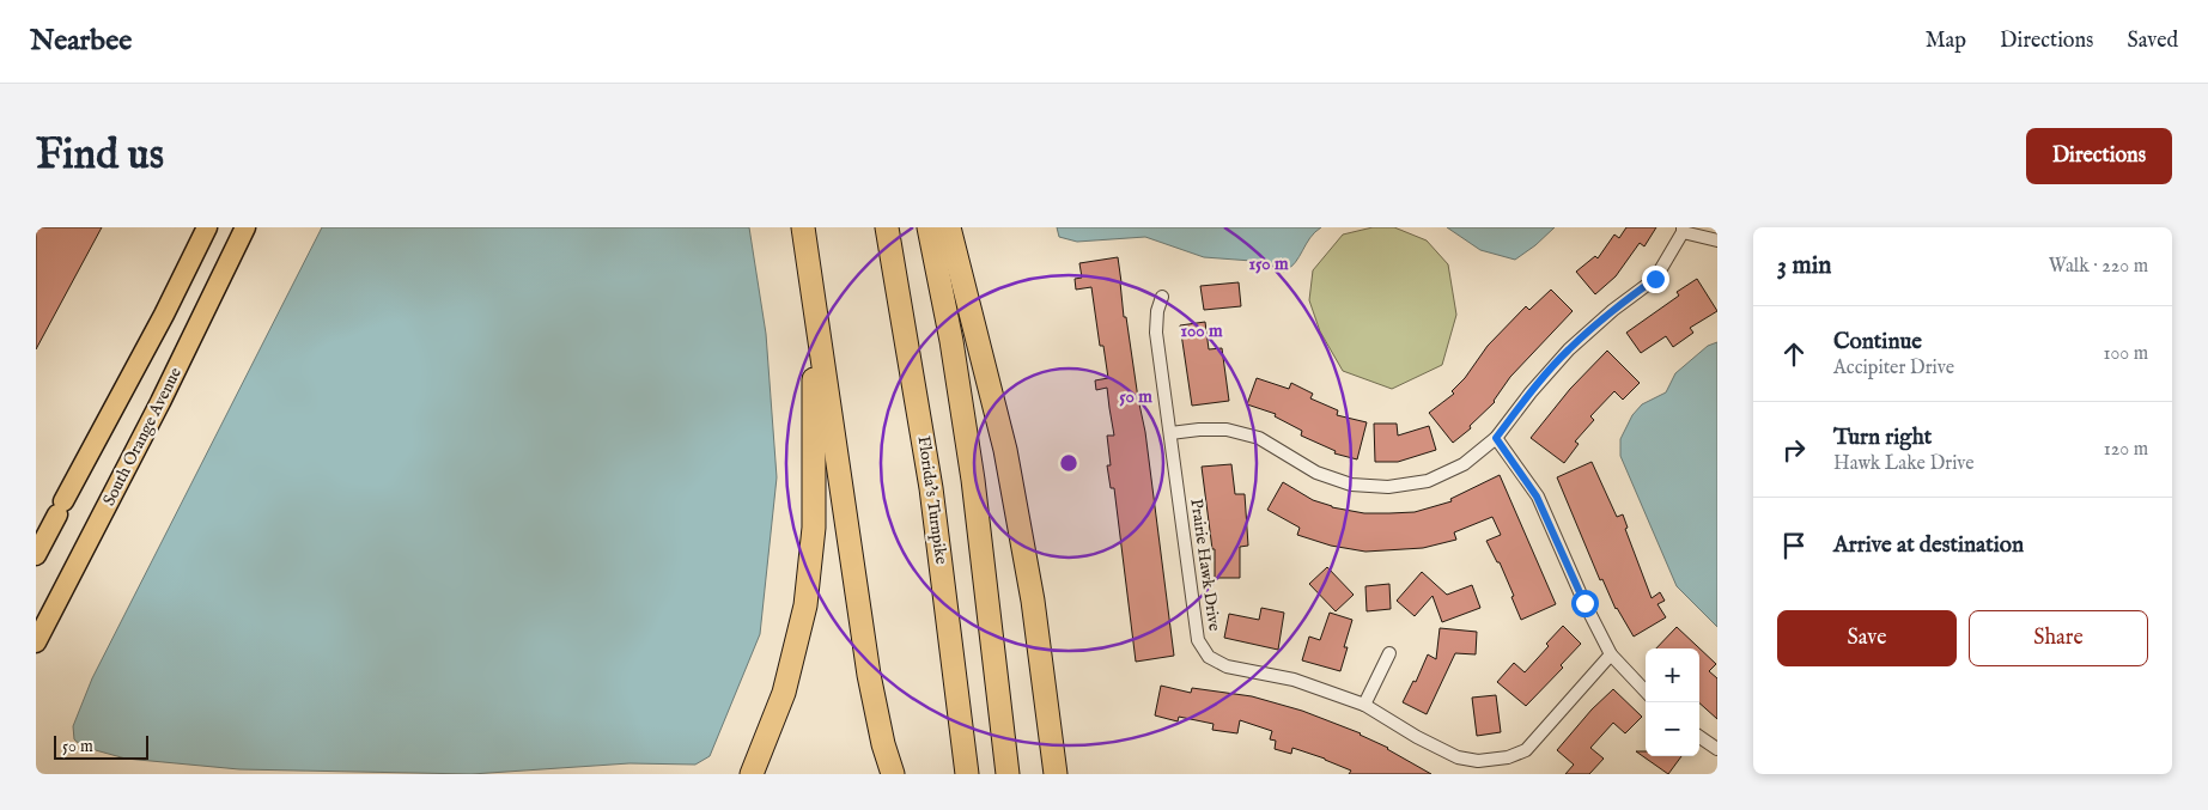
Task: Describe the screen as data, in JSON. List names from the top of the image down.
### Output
{
  "streets": {
    "highway": ["Florida's Turnpike"],
    "main road": ["South Orange Avenue"],
    "street": ["Prairie Hawk Drive"]
  },
  "scale_bar": "50 m",
  "page": {
    "header": "Nearbee",
    "nav": ["Map", "Directions", "Saved"],
    "buttons": [
      "Directions",
      ["Save", "Share"]
    ],
    "title": "Find us",
    "heading": ["3 min", "Walk · 220 m"],
    "list": [
      ["Continue", "Accipiter Drive", "100 m"],
      ["Turn right", "Hawk Lake Drive", "120 m"],
      "Arrive at destination"
    ],
    "map_buttons": ["+", "−"],
    "scale": "50 m"
  },
  "rings": ["150 m", "100 m", "50 m"]
}
